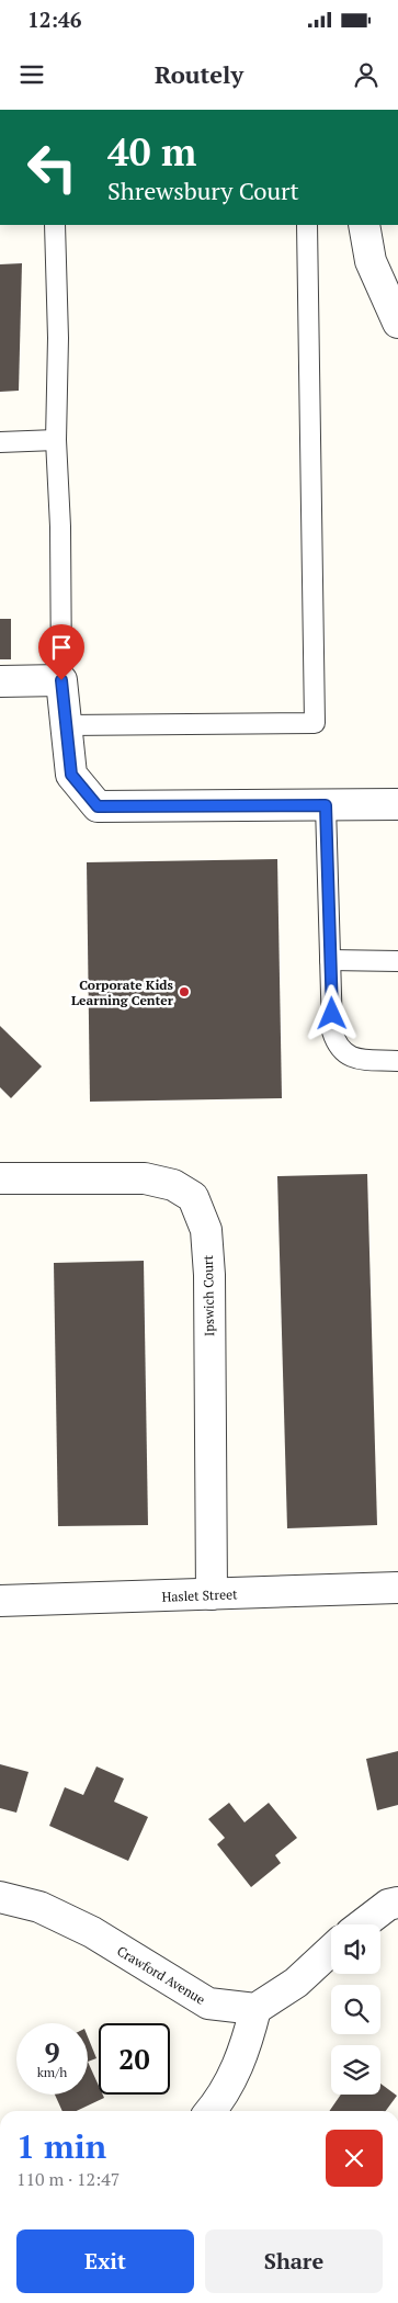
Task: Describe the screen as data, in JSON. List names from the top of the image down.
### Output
{
  "streets": {
    "street": ["Ipswich Court", "Haslet Street", "Crawford Avenue"]
  },
  "crossings": [
    ["Ipswich Court", "Haslet Street"]
  ],
  "places": ["Corporate Kids Learning Center"],
  "page": {
    "status": "12:46",
    "header": "Routely",
    "turn": ["40 m", "Shrewsbury Court"],
    "speed": "9 km/h",
    "limit": "20",
    "heading": ["1 min", "110 m · 12:47"],
    "buttons": ["Exit", "Share"]
  }
}
